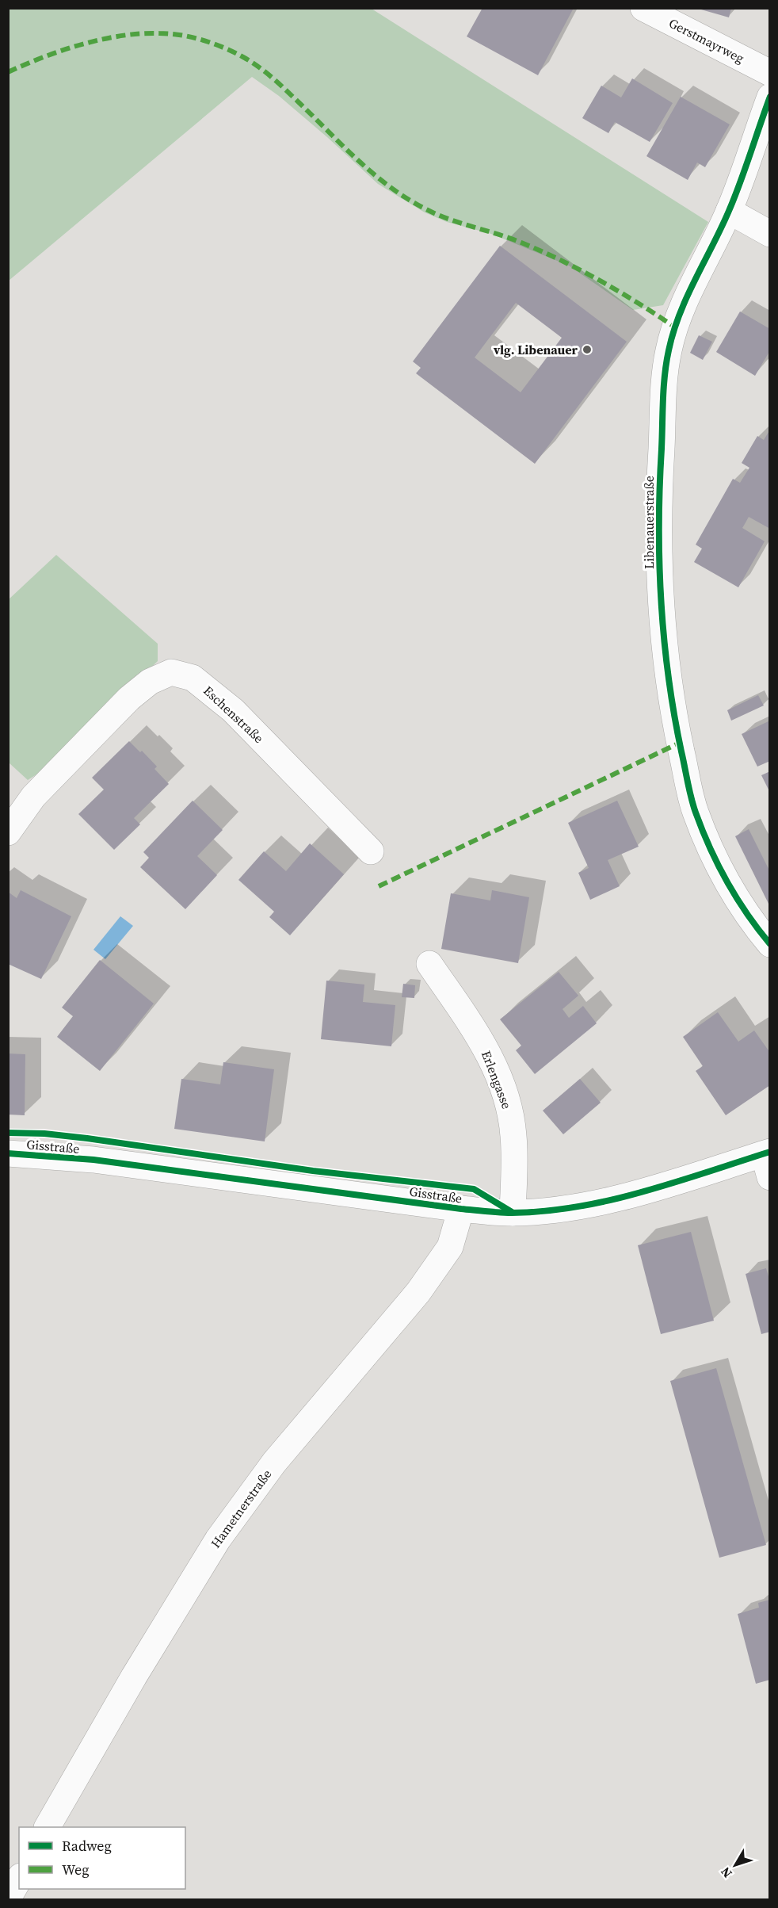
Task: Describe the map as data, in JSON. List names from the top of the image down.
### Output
{
  "streets": {
    "street": [
      "Gerstmayrweg",
      "Libenauerstraße",
      "Eschenstraße",
      "Erlengasse",
      "Gisstraße",
      "Hametnerstraße"
    ]
  },
  "crossings": [
    ["Erlengasse", "Gisstraße"],
    ["Gisstraße", "Hametnerstraße"]
  ],
  "places": ["vlg. Libenauer"],
  "legend": ["Radweg", "Weg"],
  "north": "bottom left"
}
